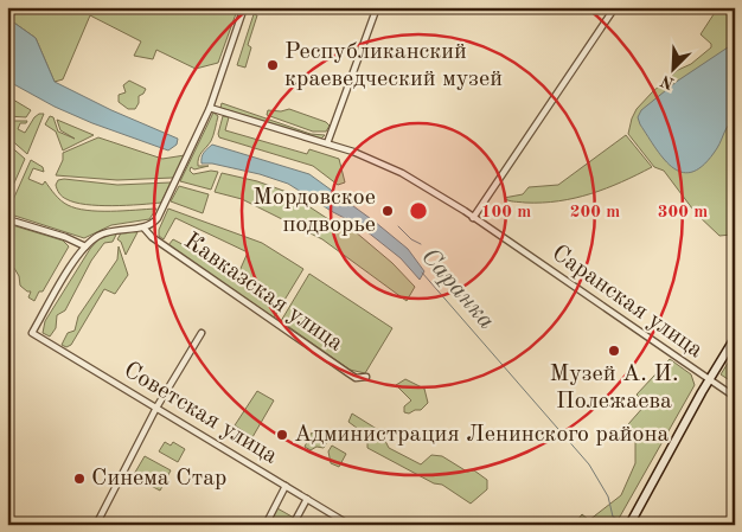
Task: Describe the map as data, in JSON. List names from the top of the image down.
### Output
{
  "streets": {
    "street": ["Кавказская улица", "Саранская улица", "Советская улица"]
  },
  "water": ["Саранка"],
  "places": [
    "Республиканский краеведческий музей",
    "Мордовское подворье",
    "Музей А. И. Полежаева",
    "Администрация Ленинского района",
    "Синема Стар"
  ],
  "north": "bottom left",
  "rings": ["100 m", "200 m", "300 m"]
}
